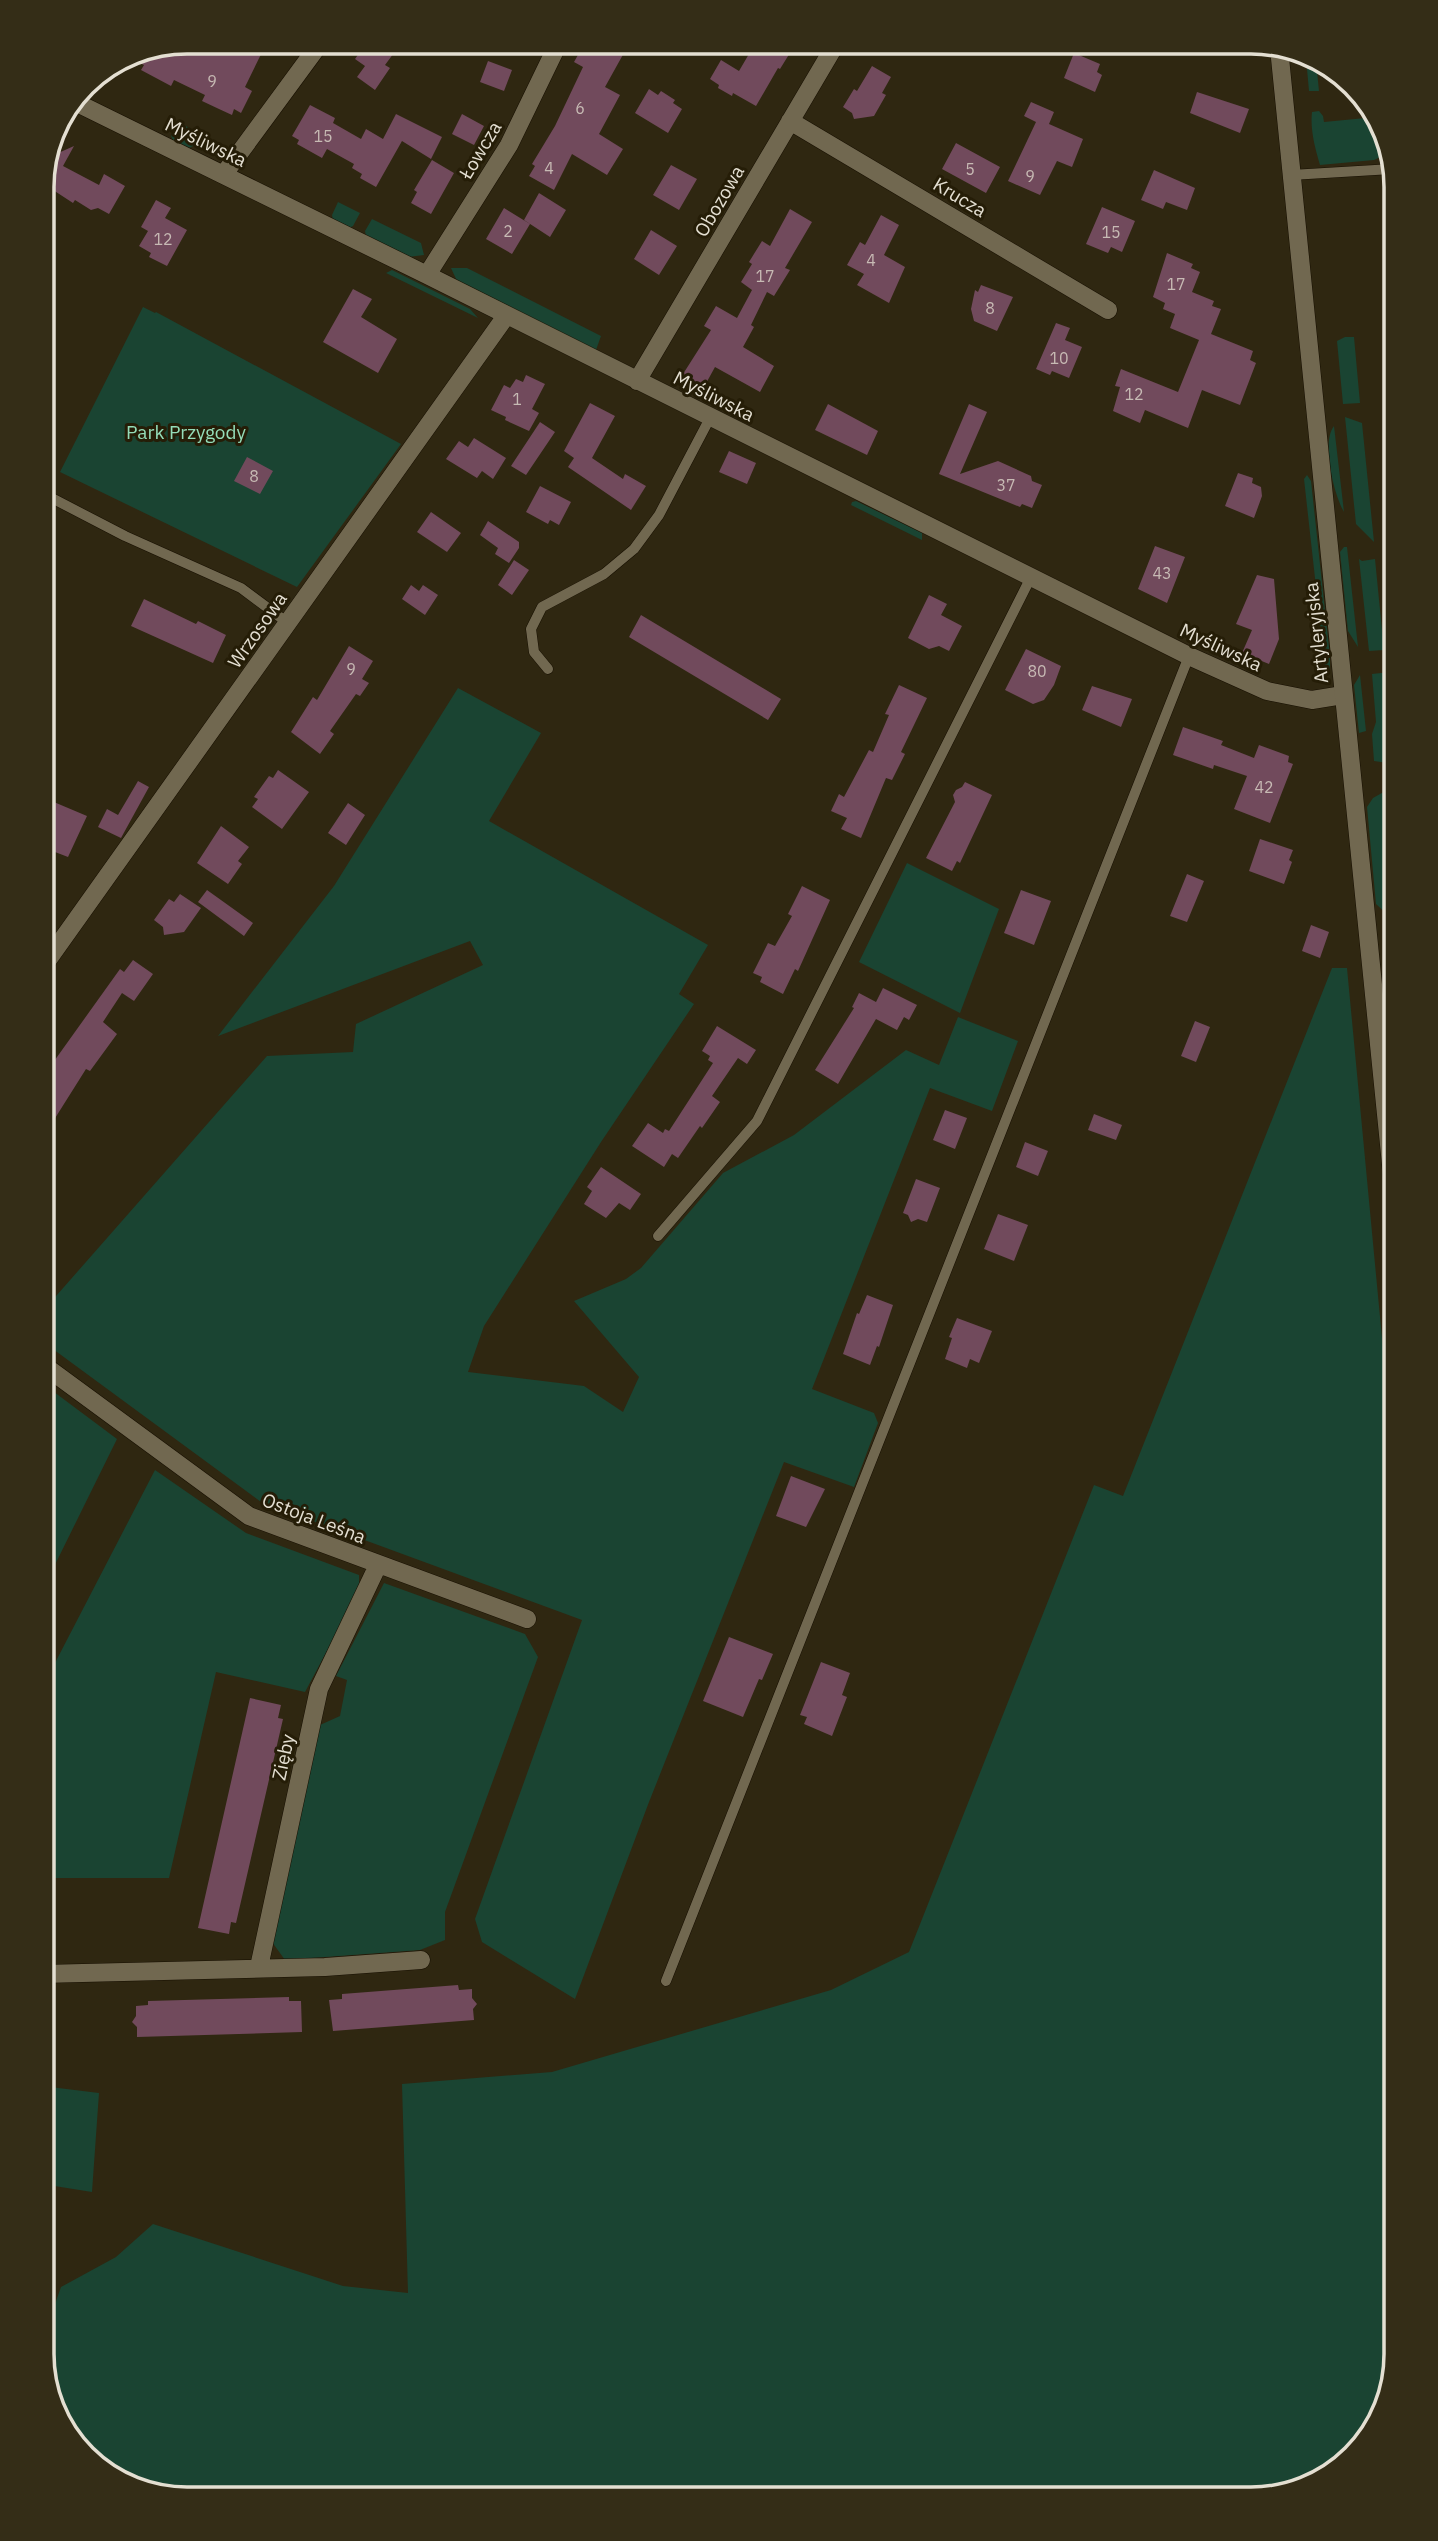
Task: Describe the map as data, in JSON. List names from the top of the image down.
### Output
{
  "streets": {
    "street": [
      "Myśliwska",
      "Łowcza",
      "Krucza",
      "Obozowa",
      "Wrzosowa",
      "Artyleryjska",
      "Ostoja Leśna",
      "Zięby"
    ]
  },
  "crossings": [
    ["Myśliwska", "Łowcza"],
    ["Myśliwska", "Obozowa"],
    ["Myśliwska", "Wrzosowa"],
    ["Myśliwska", "Artyleryjska"],
    ["Krucza", "Obozowa"],
    ["Ostoja Leśna", "Zięby"]
  ],
  "parks": ["Park Przygody"],
  "house_numbers": [
    "9",
    "6",
    "15",
    "4",
    "5",
    "9",
    "2",
    "15",
    "12",
    "4",
    "17",
    "17",
    "8",
    "10",
    "12",
    "1",
    "8",
    "37",
    "43",
    "9",
    "80",
    "42"
  ]
}
